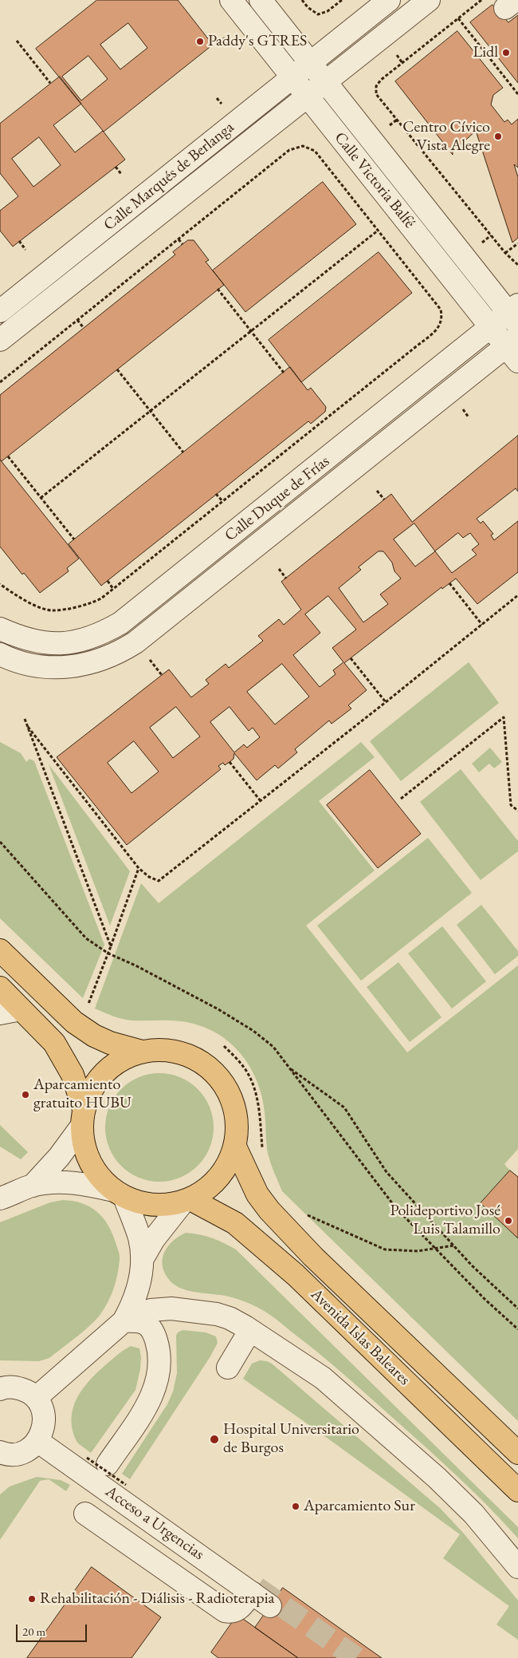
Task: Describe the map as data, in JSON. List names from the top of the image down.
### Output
{
  "streets": {
    "main road": ["Avenida Islas Baleares"],
    "street": [
      "Calle Marqués de Berlanga",
      "Calle Victoria Balfé",
      "Calle Duque de Frías",
      "Acceso a Urgencias"
    ]
  },
  "crossings": [
    ["Calle Marqués de Berlanga", "Calle Victoria Balfé"],
    ["Calle Victoria Balfé", "Calle Duque de Frías"]
  ],
  "places": [
    "Paddy's GTRES",
    "Lidl",
    "Centro Cívico Vista Alegre",
    "Aparcamiento gratuito HUBU",
    "Polideportivo José Luis Talamillo",
    "Hospital Universitario de Burgos",
    "Aparcamiento Sur",
    "Rehabilitación - Diálisis - Radioterapia"
  ],
  "scale_bar": "20 m"
}
